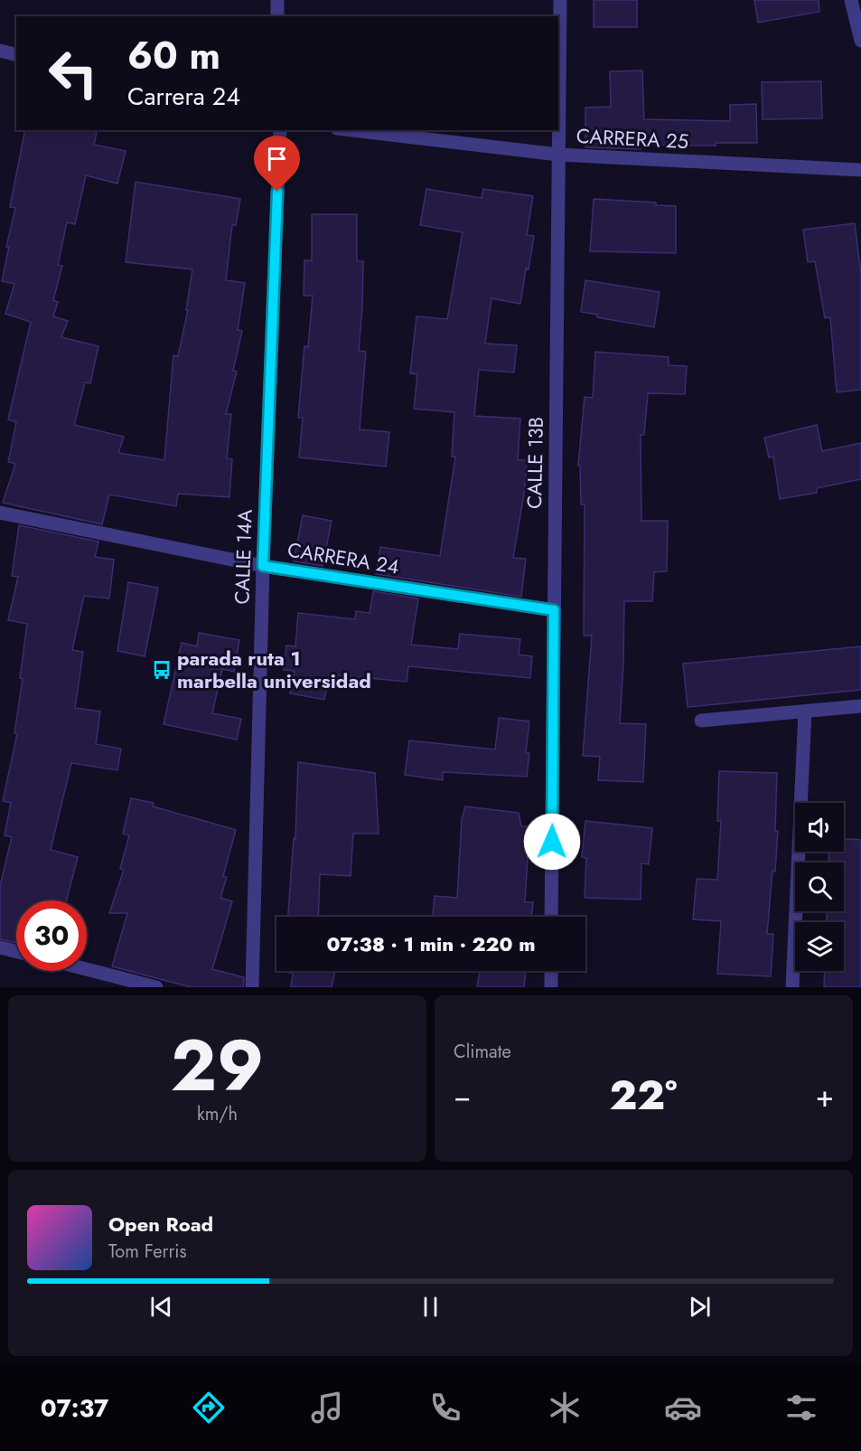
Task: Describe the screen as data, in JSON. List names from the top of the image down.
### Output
{
  "streets": {
    "street": [
      "CARRERA 25",
      "CALLE 13B",
      "CALLE 14A",
      "CARRERA 24"
    ]
  },
  "crossings": [
    ["CARRERA 25", "CALLE 13B"],
    ["CALLE 13B", "CARRERA 24"],
    ["CALLE 14A", "CARRERA 24"]
  ],
  "places": {
    "bus stop": ["parada ruta 1 marbella universidad"]
  },
  "page": {
    "turn": ["60 m", "Carrera 24"],
    "limit": "30",
    "trip": "07:38 · 1 min · 220 m",
    "tile": [
      ["29", "km/h"],
      "Climate"
    ],
    "heat": ["−", "22°", "+"],
    "song": ["Open Road", "Tom Ferris"],
    "tabs": "07:37"
  }
}
